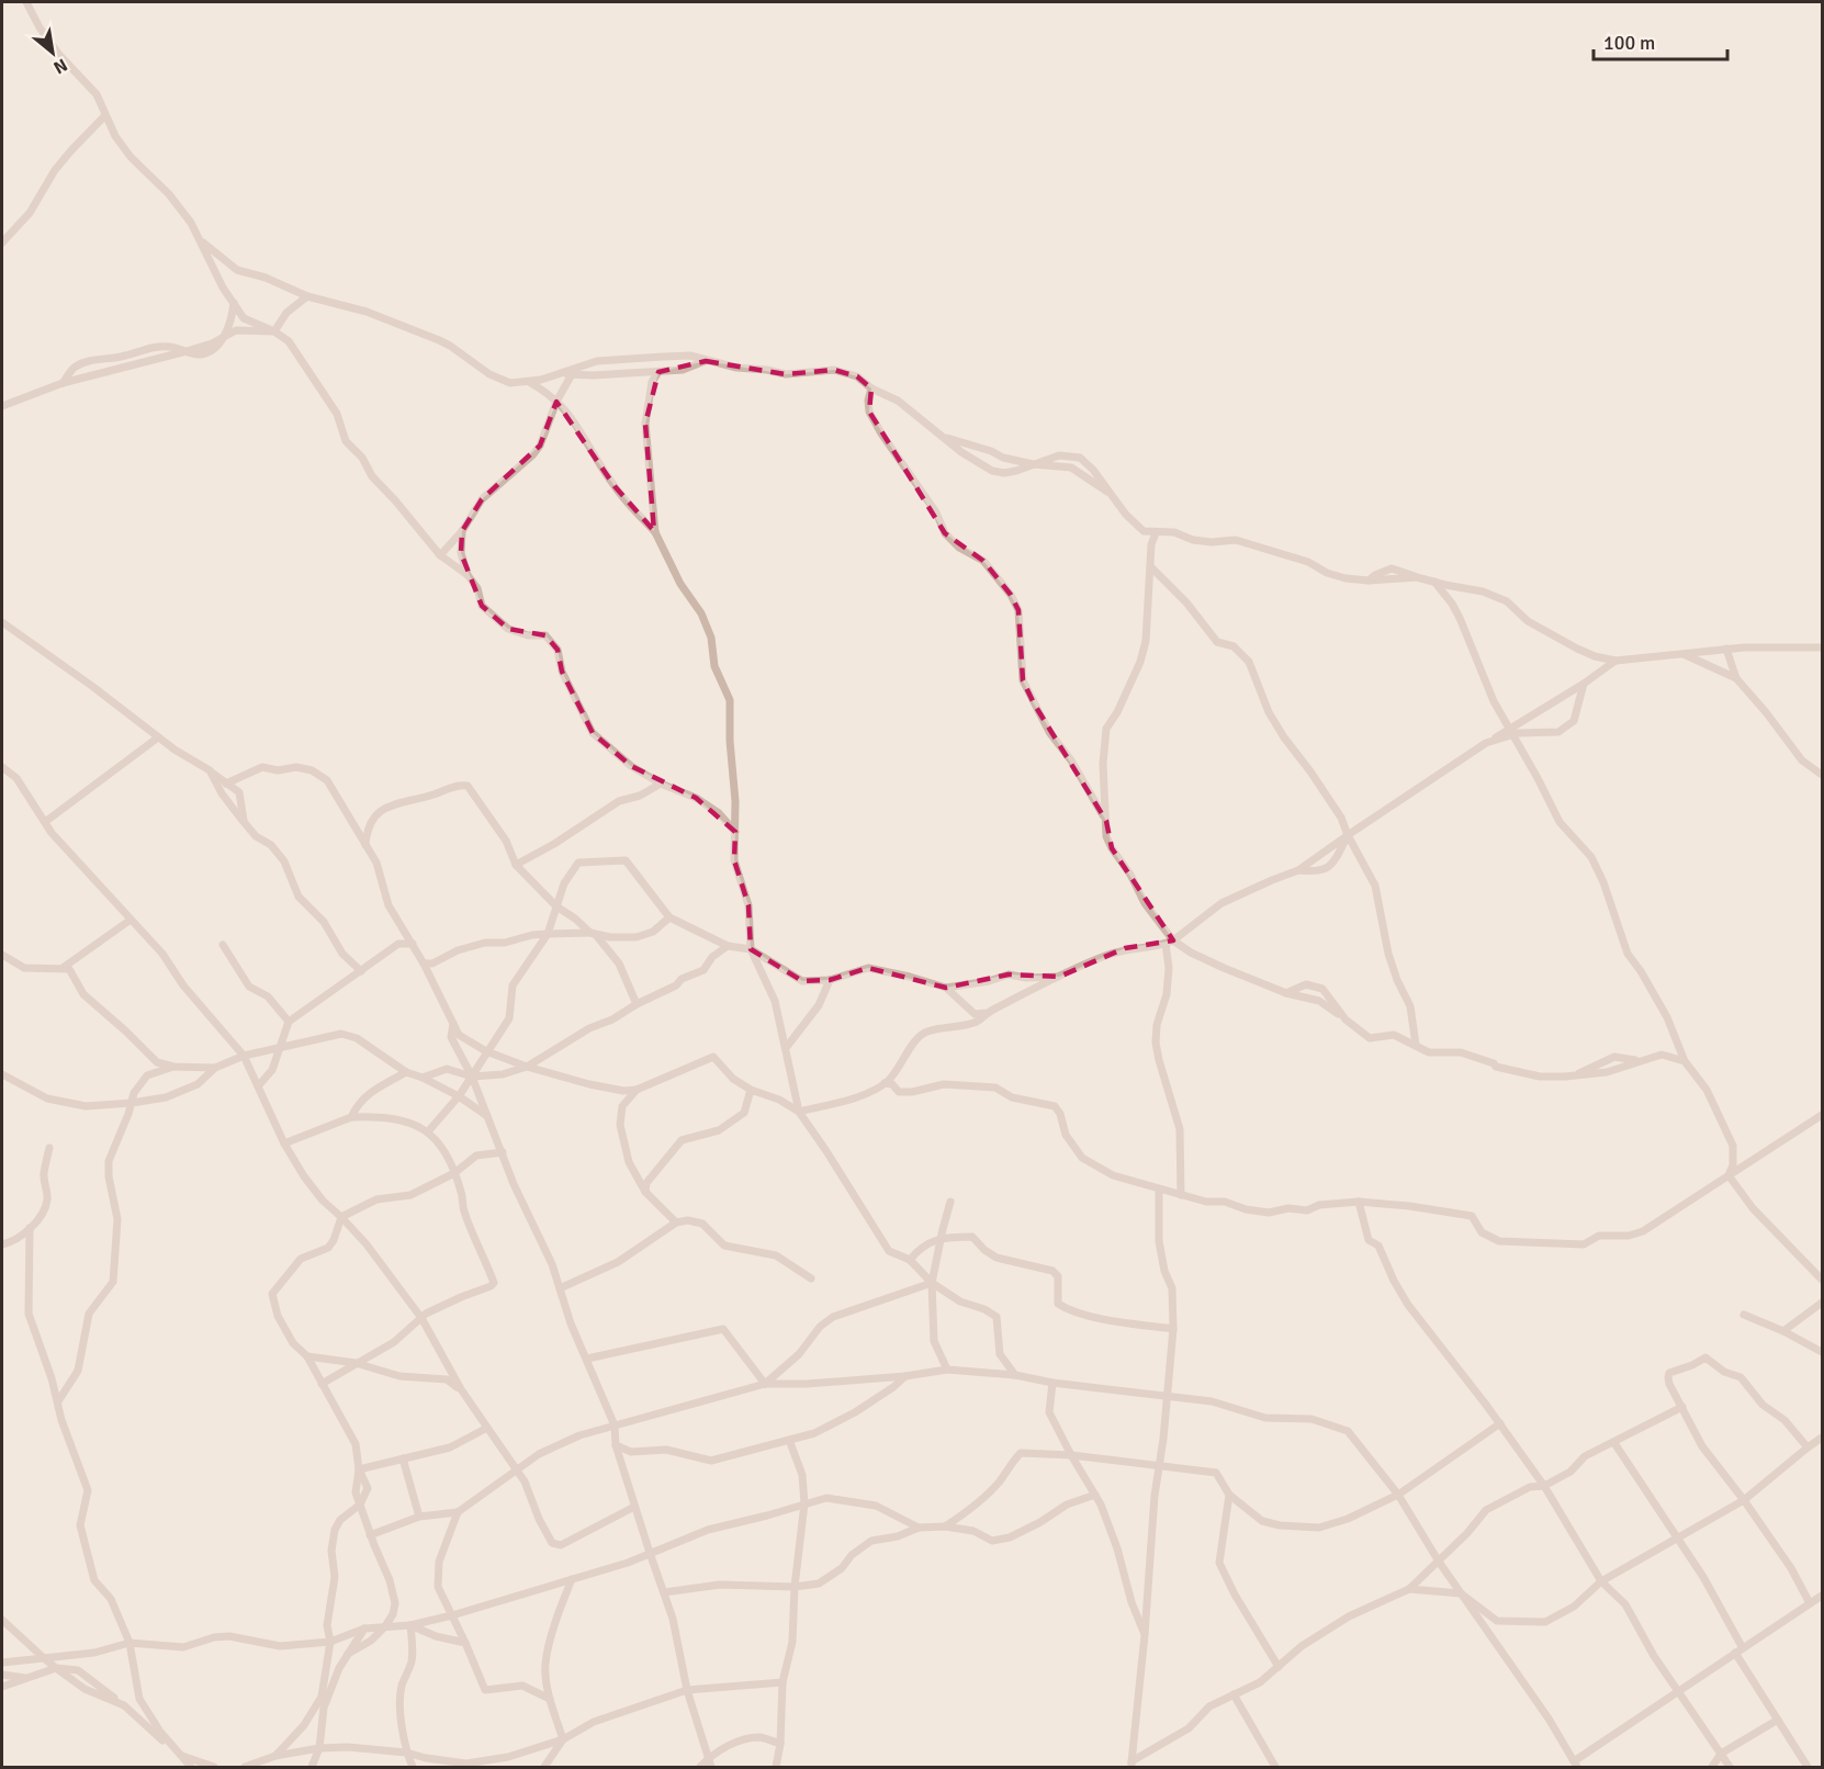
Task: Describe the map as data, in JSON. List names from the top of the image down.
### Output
{
  "scale_bar": "100 m",
  "north": "bottom right"
}
